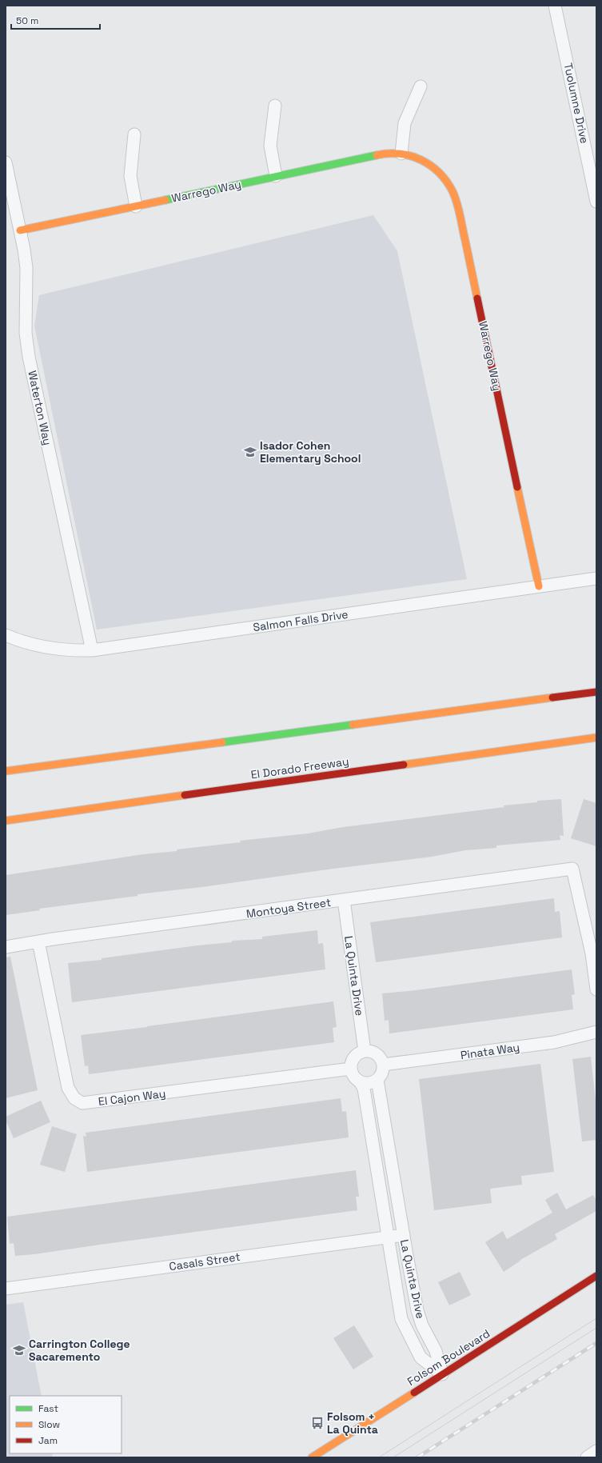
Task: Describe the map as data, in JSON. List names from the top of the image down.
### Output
{
  "streets": {
    "main road": ["Warrego Way", "El Dorado Freeway", "Folsom Boulevard"],
    "street": [
      "Tuolumne Drive",
      "Waterton Way",
      "Salmon Falls Drive",
      "Montoya Street",
      "La Quinta Drive",
      "Pinata Way",
      "El Cajon Way",
      "Casals Street"
    ]
  },
  "crossings": [
    ["Warrego Way", "Waterton Way"],
    ["Warrego Way", "Salmon Falls Drive"],
    ["Waterton Way", "Salmon Falls Drive"],
    ["Montoya Street", "La Quinta Drive"],
    ["Montoya Street", "El Cajon Way"],
    ["La Quinta Drive", "Pinata Way"],
    ["La Quinta Drive", "El Cajon Way"],
    ["La Quinta Drive", "Casals Street"],
    ["La Quinta Drive", "Folsom Boulevard"],
    ["Pinata Way", "El Cajon Way"]
  ],
  "places": {
    "school or university": ["Isador Cohen Elementary School", "Carrington College Sacaremento"],
    "bus stop": ["Folsom + La Quinta"]
  },
  "legend": ["Fast", "Slow", "Jam"],
  "scale_bar": "50 m"
}
